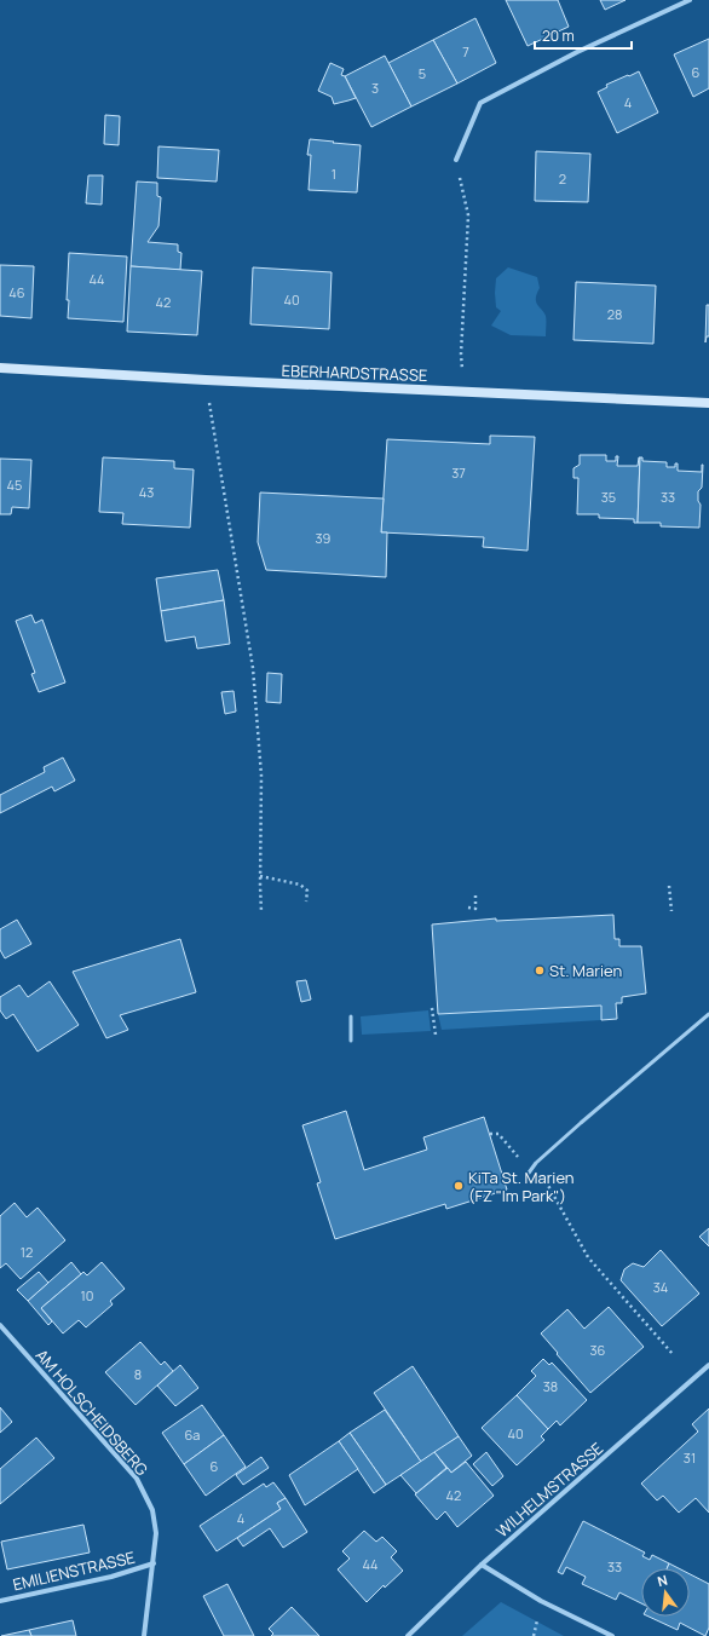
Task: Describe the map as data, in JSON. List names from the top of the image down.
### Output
{
  "streets": {
    "main road": ["EBERHARDSTRASSE"],
    "street": ["AM HOLSCHEIDSBERG", "WILHELMSTRASSE", "EMILIENSTRASSE"]
  },
  "crossings": [
    ["AM HOLSCHEIDSBERG", "EMILIENSTRASSE"]
  ],
  "places": ["St. Marien", "KiTa St. Marien (FZ \"Im Park\")"],
  "house_numbers": [
    "7",
    "6",
    "5",
    "3",
    "4",
    "1",
    "2",
    "44",
    "46",
    "40",
    "42",
    "28",
    "37",
    "45",
    "43",
    "35",
    "33",
    "39",
    "12",
    "34",
    "10",
    "36",
    "8",
    "38",
    "40",
    "6a",
    "31",
    "6",
    "42",
    "4",
    "44",
    "33"
  ],
  "scale_bar": "20 m",
  "north": "top"
}
